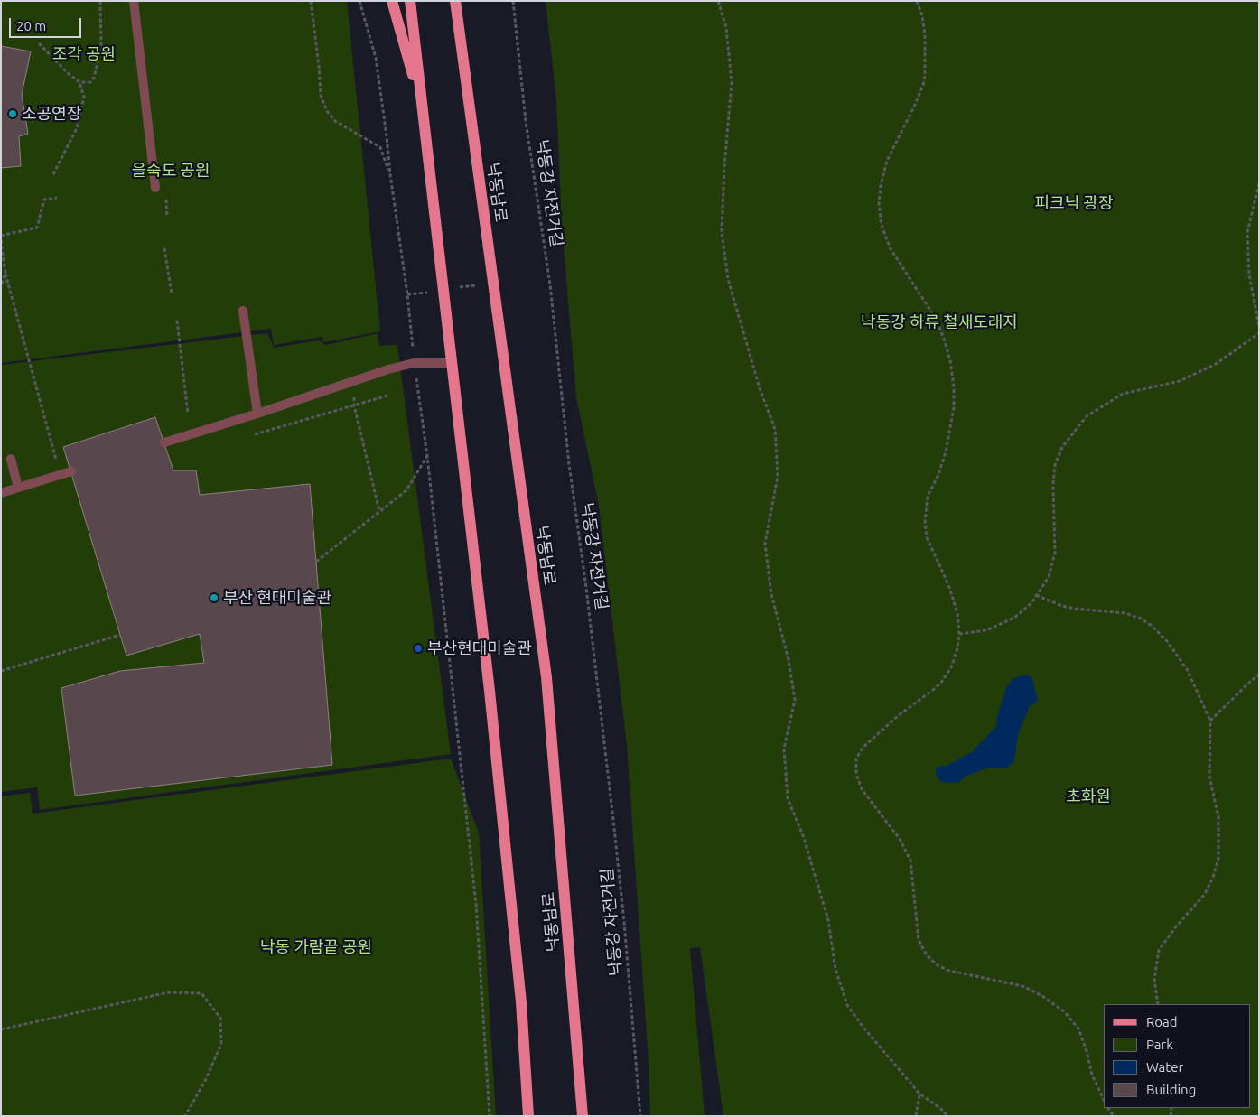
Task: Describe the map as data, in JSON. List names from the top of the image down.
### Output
{
  "streets": {
    "main road": ["낙동남로"],
    "path": ["낙동강 자전거길"]
  },
  "parks": [
    "조각 공원",
    "을숙도 공원",
    "피크닉 광장",
    "낙동강 하류 철새도래지",
    "초화원",
    "낙동 가람끝 공원"
  ],
  "places": ["소공연장", "부산 현대미술관", "부산현대미술관"],
  "legend": [
    "Road",
    "Park",
    "Water",
    "Building"
  ],
  "scale_bar": "20 m"
}
